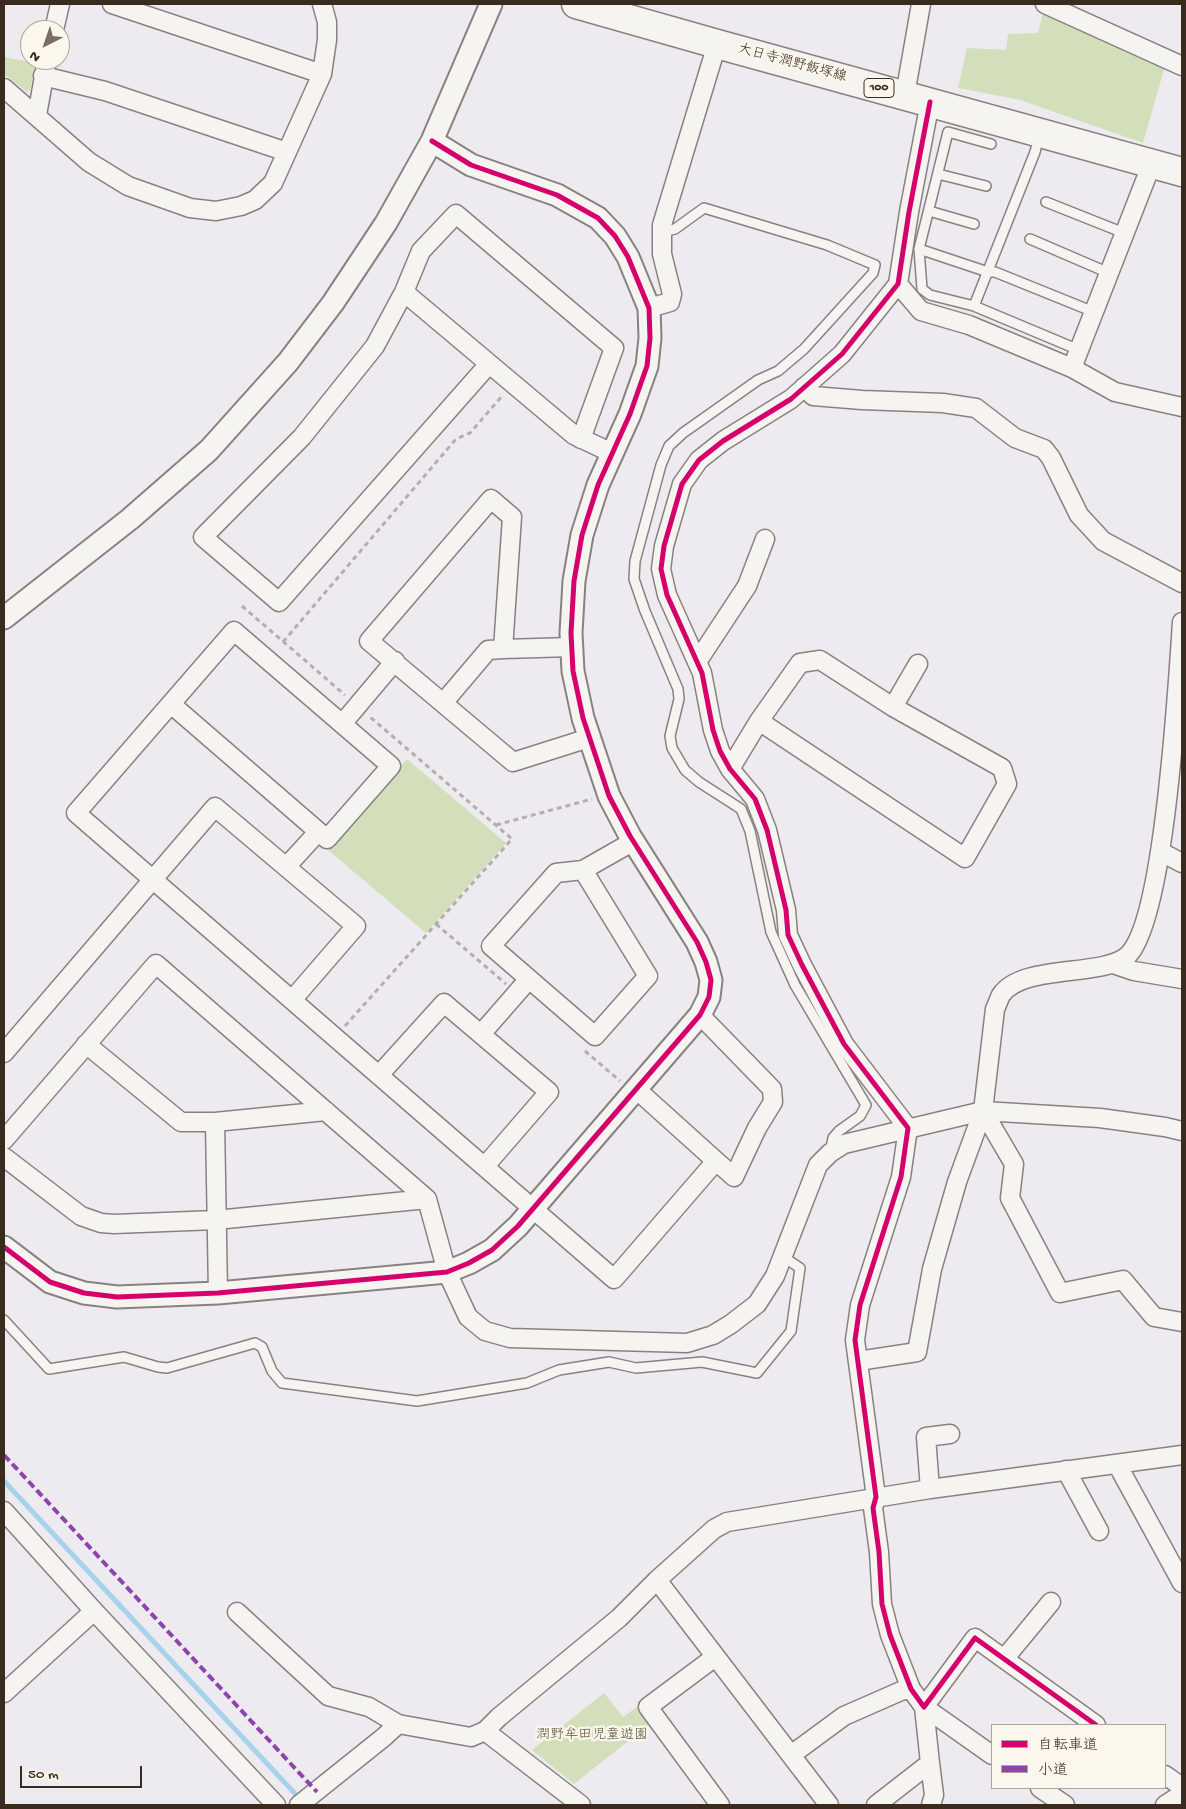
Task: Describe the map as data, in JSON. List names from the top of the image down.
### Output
{
  "streets": {
    "main road": ["大日寺潤野飯塚線", "100"]
  },
  "parks": ["潤野牟田児童遊園"],
  "legend": ["自転車道", "小道"],
  "scale_bar": "50 m",
  "north": "bottom left"
}
